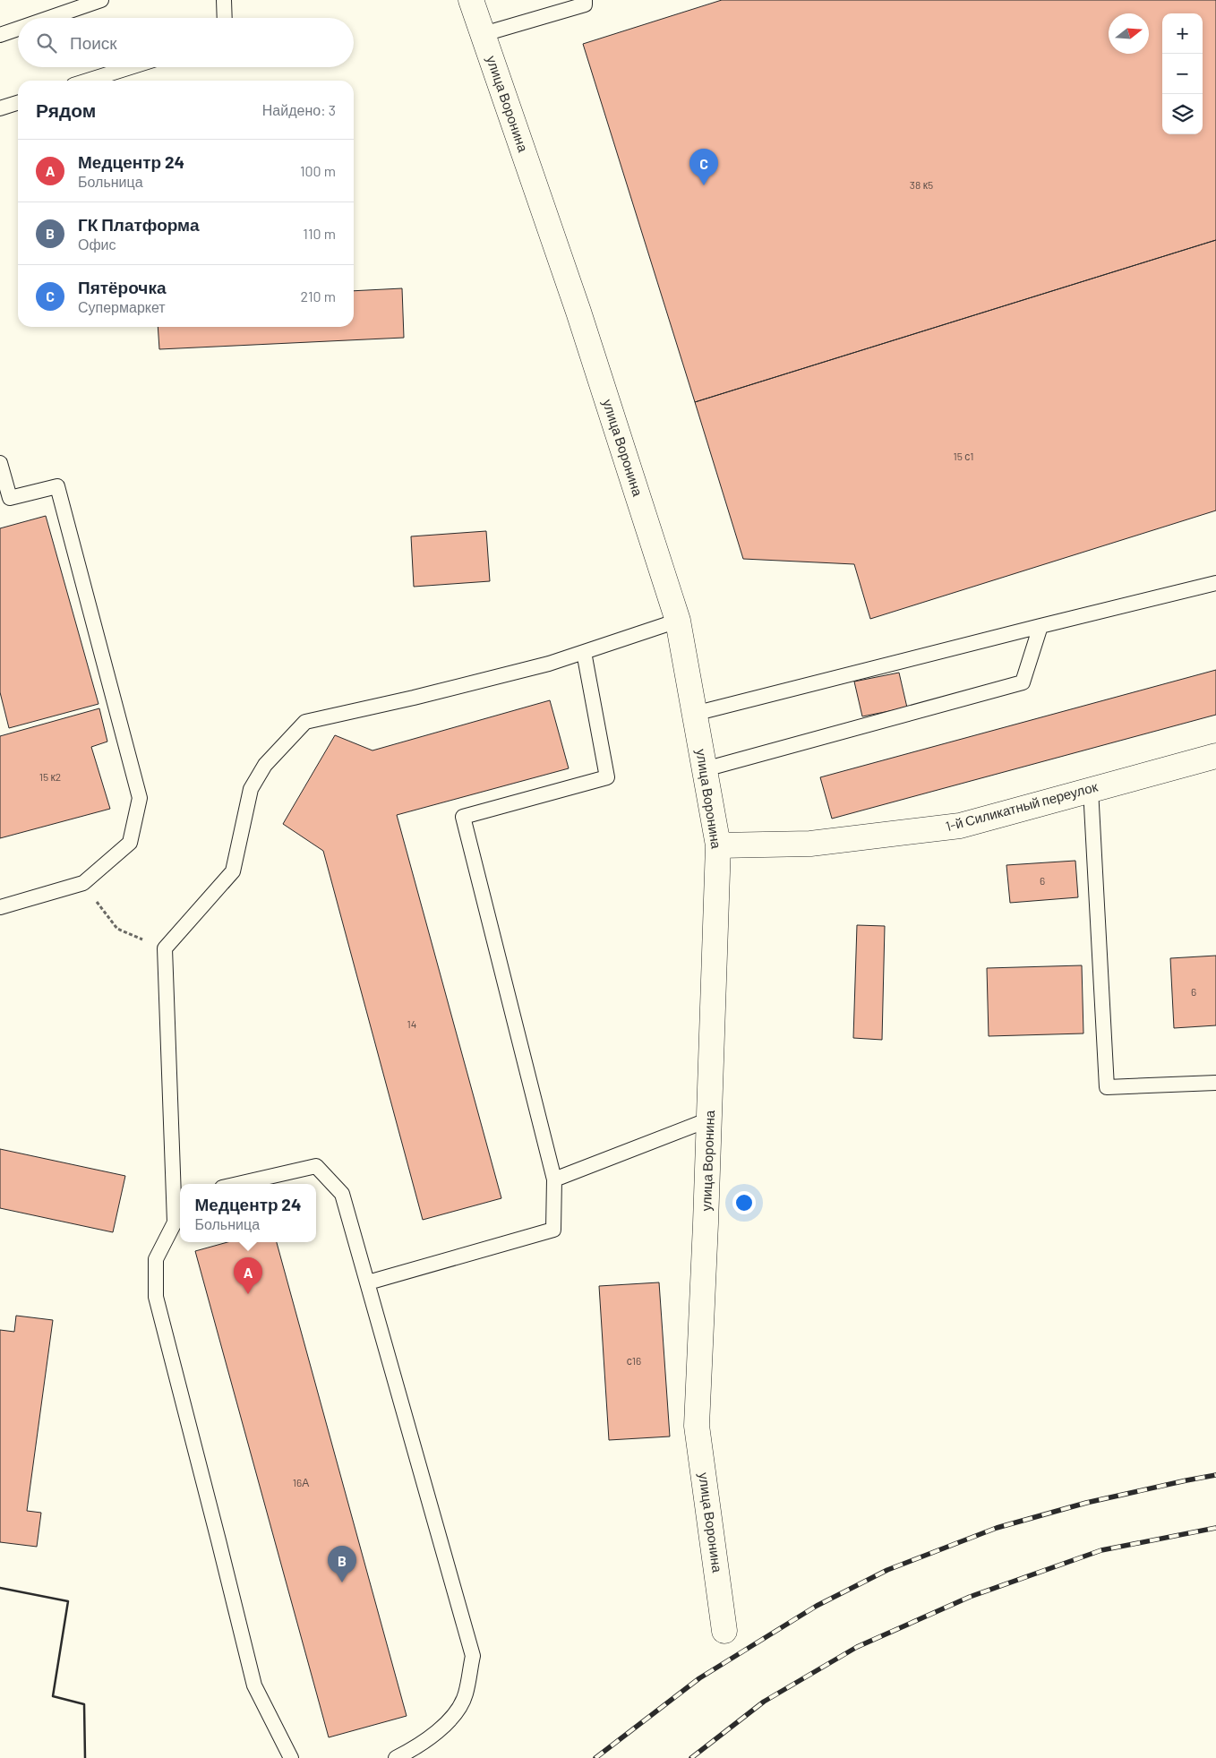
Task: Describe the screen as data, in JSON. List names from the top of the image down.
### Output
{
  "streets": {
    "street": ["улица Воронина", "1-й Силикатный переулок"]
  },
  "crossings": [
    ["улица Воронина", "1-й Силикатный переулок"]
  ],
  "house_numbers": [
    "38 к5",
    "15 с1",
    "15 к2",
    "6",
    "6",
    "14",
    "с16",
    "16А"
  ],
  "north": "right",
  "page": {
    "map_buttons": ["+", "−"],
    "search": "Поиск",
    "heading": ["Рядом", "Найдено: 3"],
    "list": [
      {
        "mark": "A",
        "name": "Медцентр 24",
        "note": "Больница",
        "value": "100 m"
      },
      {
        "mark": "B",
        "name": "ГК Платформа",
        "note": "Офис",
        "value": "110 m"
      },
      {
        "mark": "C",
        "name": "Пятёрочка",
        "note": "Супермаркет",
        "value": "210 m"
      }
    ],
    "pins": ["C", "A", "B"],
    "popup": ["Медцентр 24", "Больница"]
  }
}
